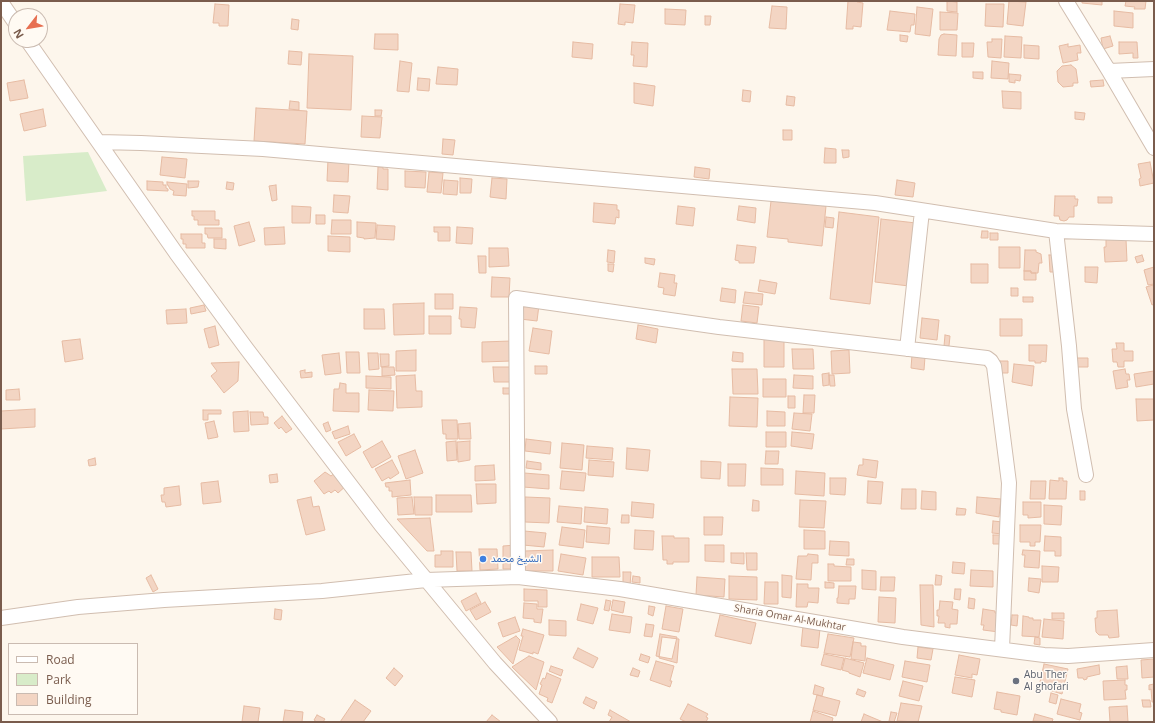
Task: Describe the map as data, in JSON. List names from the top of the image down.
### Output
{
  "streets": {
    "street": ["Sharia Omar Al-Mukhtar"]
  },
  "places": ["الشيخ محمد", "Abu Ther Al ghofari"],
  "legend": ["Road", "Park", "Building"],
  "north": "bottom left"
}
